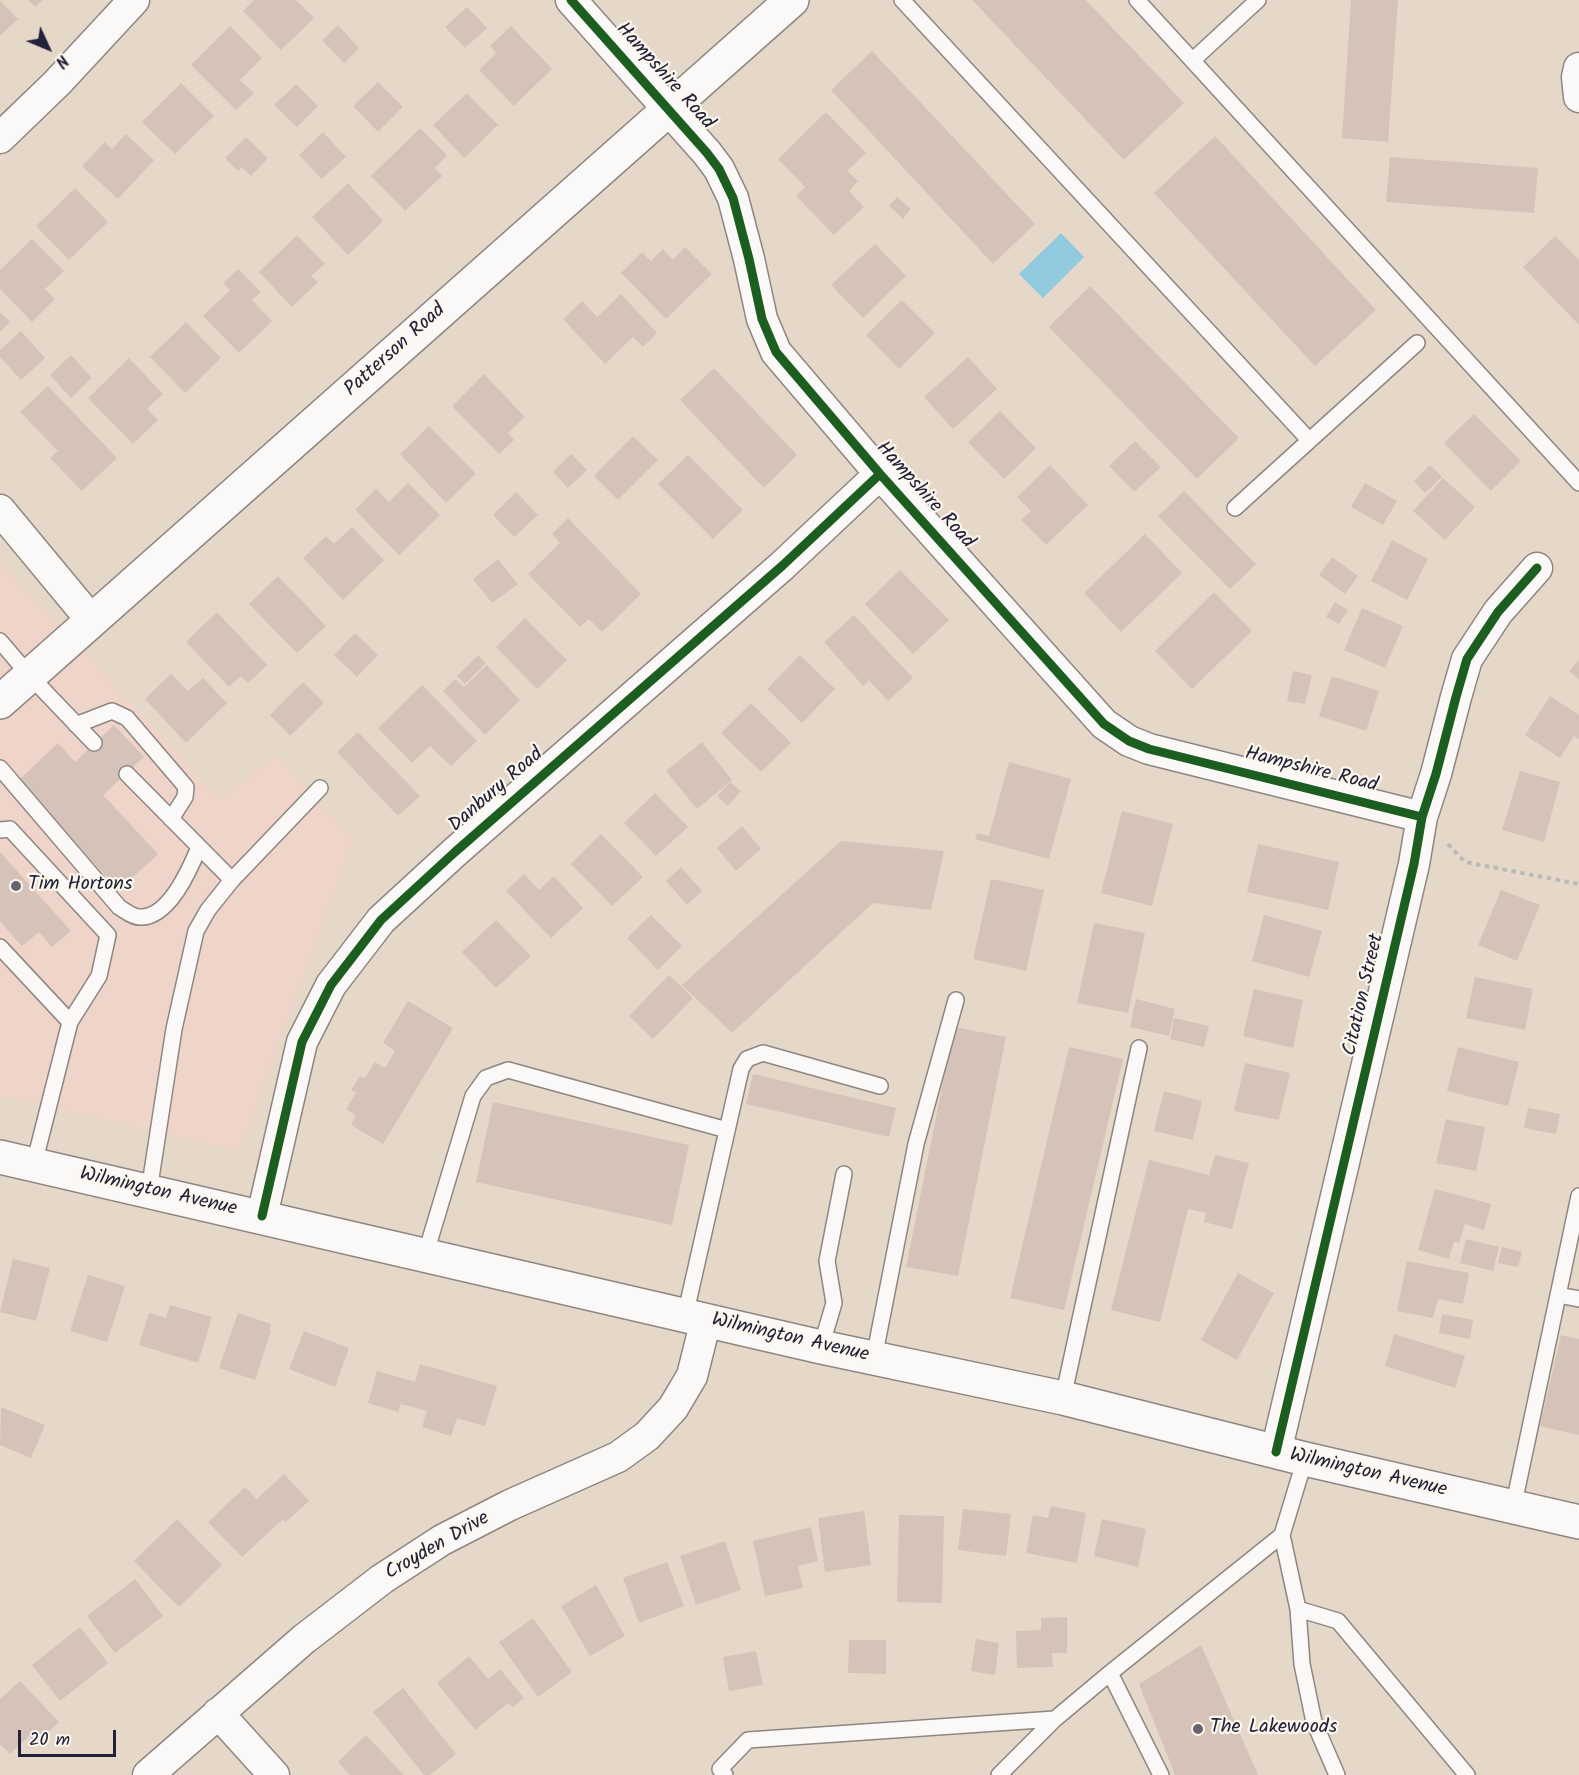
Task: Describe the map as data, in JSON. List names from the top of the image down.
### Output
{
  "streets": {
    "main road": ["Patterson Road", "Wilmington Avenue"],
    "street": [
      "Hampshire Road",
      "Danbury Road",
      "Citation Street",
      "Croyden Drive"
    ]
  },
  "crossings": [
    ["Hampshire Road", "Patterson Road"],
    ["Hampshire Road", "Danbury Road"],
    ["Hampshire Road", "Citation Street"],
    ["Danbury Road", "Wilmington Avenue"],
    ["Citation Street", "Wilmington Avenue"],
    ["Wilmington Avenue", "Croyden Drive"]
  ],
  "places": ["Tim Hortons", "The Lakewoods"],
  "scale_bar": "20 m",
  "north": "bottom right"
}
